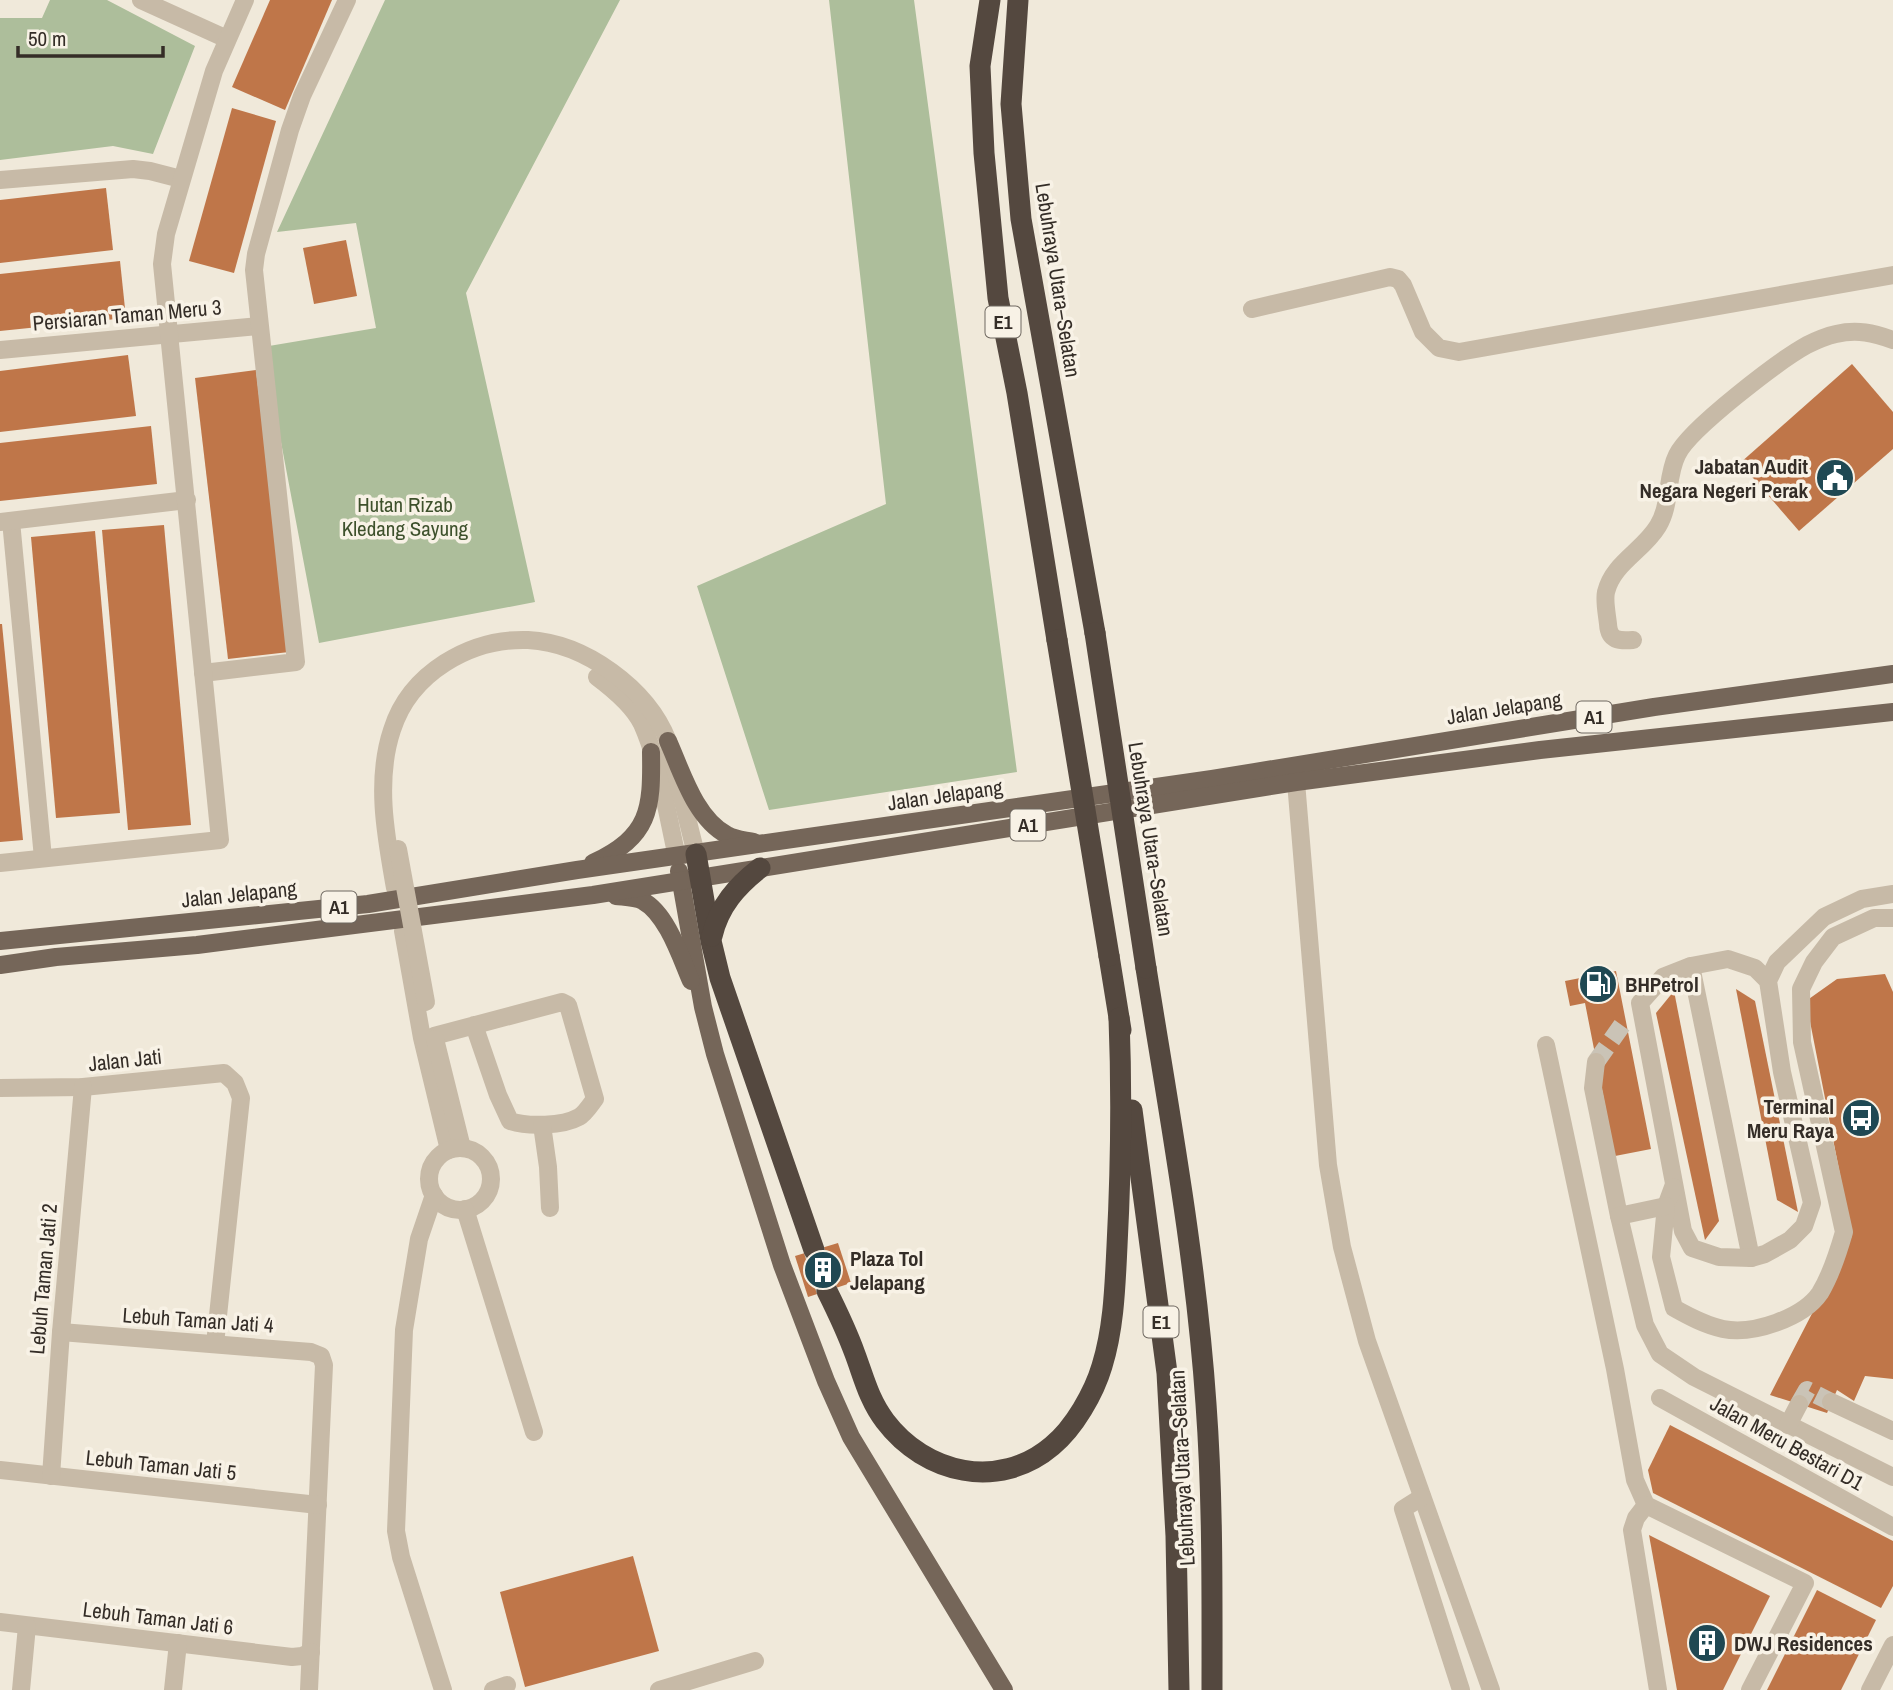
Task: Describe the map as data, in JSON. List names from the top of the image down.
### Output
{
  "streets": {
    "highway": ["Lebuhraya Utara–Selatan", "E1"],
    "main road": ["Jalan Jelapang", "A1"],
    "street": [
      "Persiaran Taman Meru 3",
      "Jalan Jati",
      "Lebuh Taman Jati 2",
      "Lebuh Taman Jati 4",
      "Jalan Meru Bestari D1",
      "Lebuh Taman Jati 5",
      "Lebuh Taman Jati 6"
    ]
  },
  "crossings": [
    ["Jalan Jati", "Lebuh Taman Jati 2"],
    ["Jalan Jati", "Lebuh Taman Jati 4"],
    ["Lebuh Taman Jati 2", "Lebuh Taman Jati 4"],
    ["Lebuh Taman Jati 2", "Lebuh Taman Jati 5"],
    ["Lebuh Taman Jati 4", "Lebuh Taman Jati 5"]
  ],
  "parks": ["Hutan Rizab Kledang Sayung"],
  "places": {
    "public building": ["Jabatan Audit Negara Negeri Perak"],
    "fuel station": ["BHPetrol"],
    "bus stop": ["Terminal Meru Raya"],
    "building": ["Plaza Tol Jelapang", "DWJ Residences"]
  },
  "scale_bar": "50 m"
}
